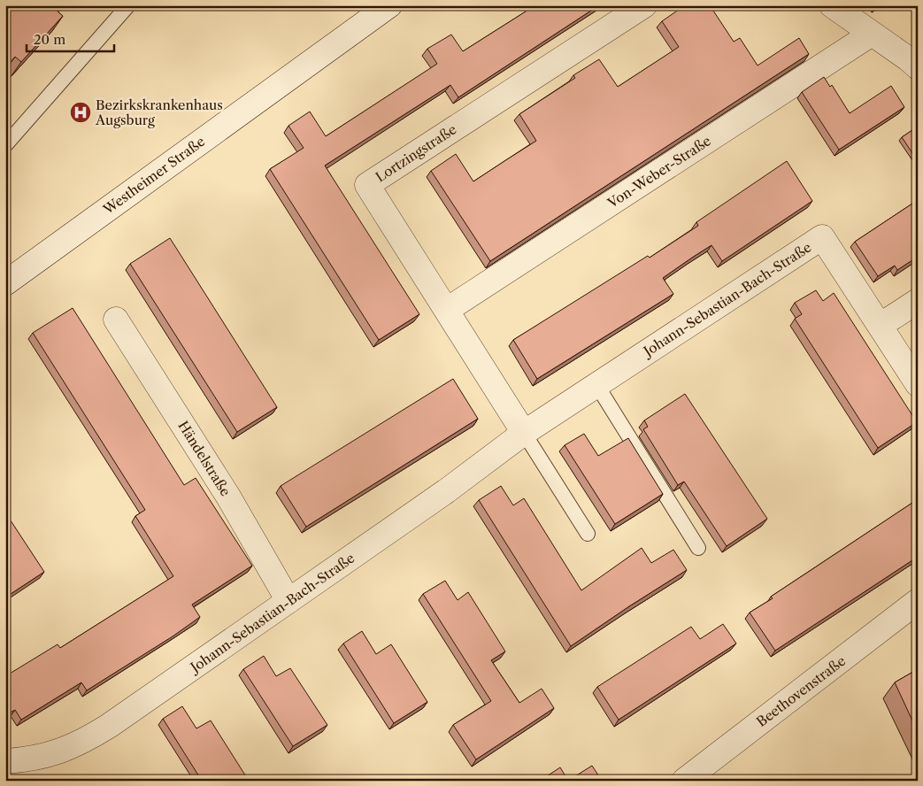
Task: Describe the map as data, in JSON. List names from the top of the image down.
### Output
{
  "streets": {
    "street": [
      "Lortzingstraße",
      "Von-Weber-Straße",
      "Westheimer Straße",
      "Johann-Sebastian-Bach-Straße",
      "Händelstraße",
      "Beethovenstraße"
    ]
  },
  "crossings": [
    ["Lortzingstraße", "Von-Weber-Straße"],
    ["Lortzingstraße", "Johann-Sebastian-Bach-Straße"],
    ["Johann-Sebastian-Bach-Straße", "Händelstraße"]
  ],
  "places": {
    "hospital": ["Bezirkskrankenhaus Augsburg"]
  },
  "scale_bar": "20 m"
}
